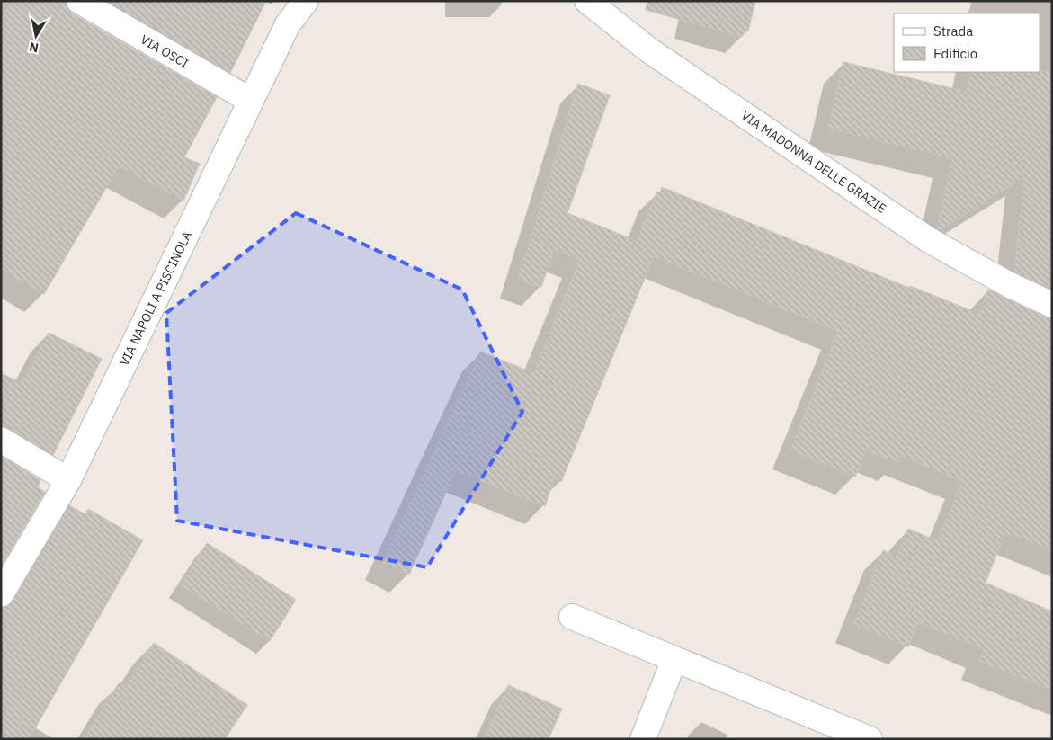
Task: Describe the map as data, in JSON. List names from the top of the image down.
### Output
{
  "streets": {
    "street": ["VIA OSCI", "VIA MADONNA DELLE GRAZIE", "VIA NAPOLI A PISCINOLA"]
  },
  "crossings": [
    ["VIA OSCI", "VIA NAPOLI A PISCINOLA"]
  ],
  "legend": ["Strada", "Edificio"],
  "north": "bottom"
}
